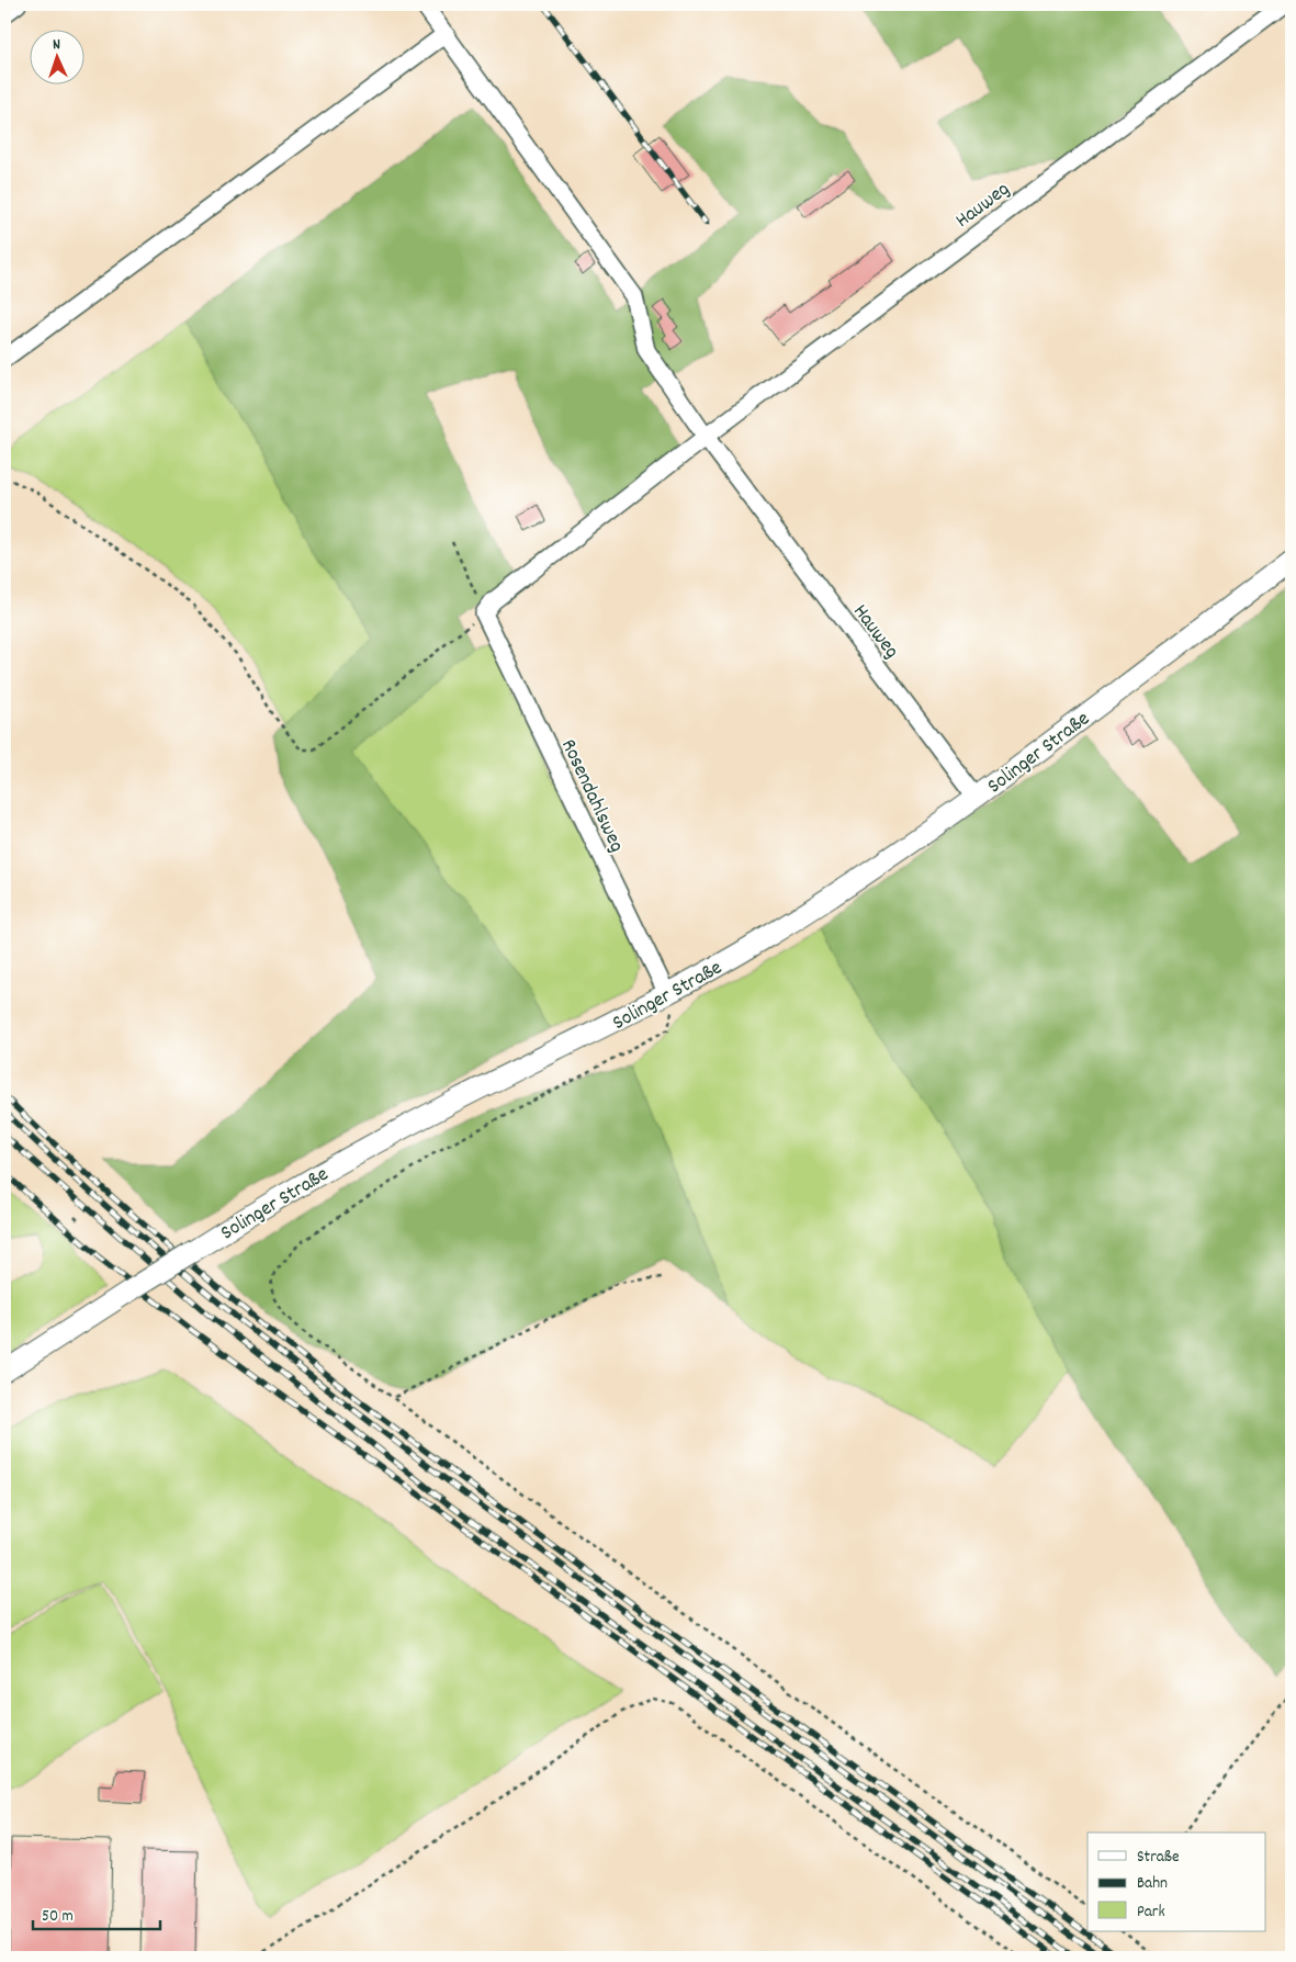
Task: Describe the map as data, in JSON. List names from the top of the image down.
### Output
{
  "streets": {
    "main road": ["Solinger Straße"],
    "street": ["Hauweg", "Rosendahlsweg"]
  },
  "crossings": [
    ["Hauweg", "Solinger Straße"],
    ["Hauweg", "Rosendahlsweg"],
    ["Solinger Straße", "Rosendahlsweg"]
  ],
  "legend": ["Straße", "Bahn", "Park"],
  "scale_bar": "50 m",
  "north": "top"
}
